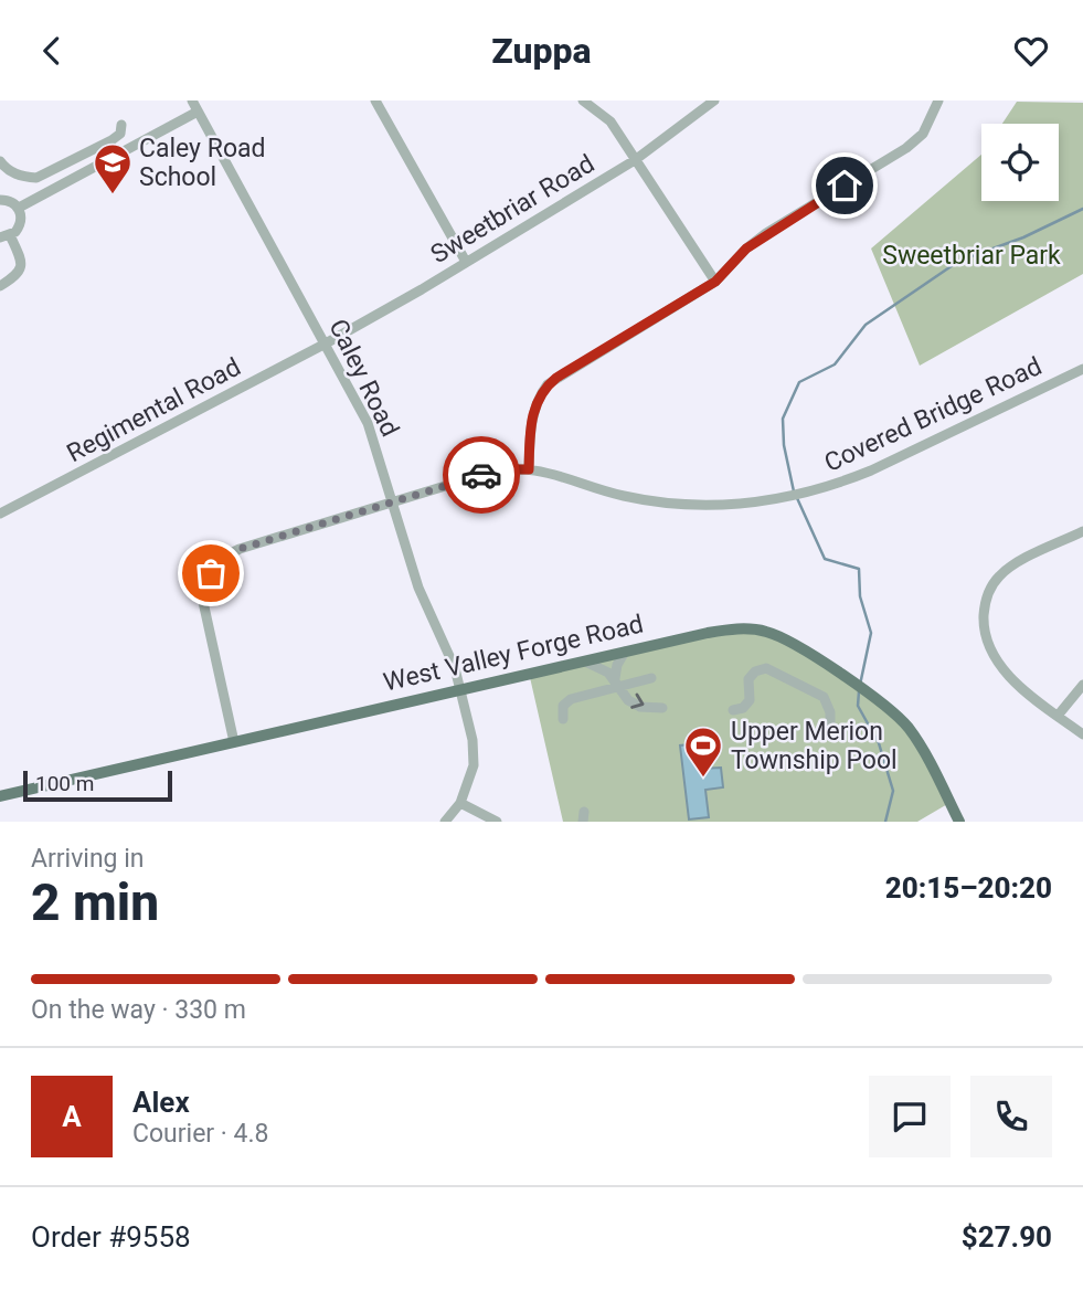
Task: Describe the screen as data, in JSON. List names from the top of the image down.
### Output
{
  "streets": {
    "main road": ["West Valley Forge Road"],
    "street": [
      "Sweetbriar Road",
      "Caley Road",
      "Regimental Road",
      "Covered Bridge Road"
    ]
  },
  "crossings": [
    ["Sweetbriar Road", "Caley Road"],
    ["Sweetbriar Road", "Regimental Road"],
    ["Caley Road", "Regimental Road"],
    ["Caley Road", "Covered Bridge Road"],
    ["Caley Road", "West Valley Forge Road"],
    ["Covered Bridge Road", "West Valley Forge Road"]
  ],
  "parks": ["Sweetbriar Park"],
  "places": {
    "school or university": ["Caley Road School"],
    "sports": ["Upper Merion Township Pool"]
  },
  "scale_bar": "100 m",
  "page": {
    "header": "Zuppa",
    "scale": "100 m",
    "heading": ["2 min", "Arriving in", "20:15–20:20"],
    "panel": [
      "Alex",
      "Courier · 4.8",
      "Order #9558",
      "$27.90"
    ],
    "bar": "On the way · 330 m",
    "round": "A"
  }
}
